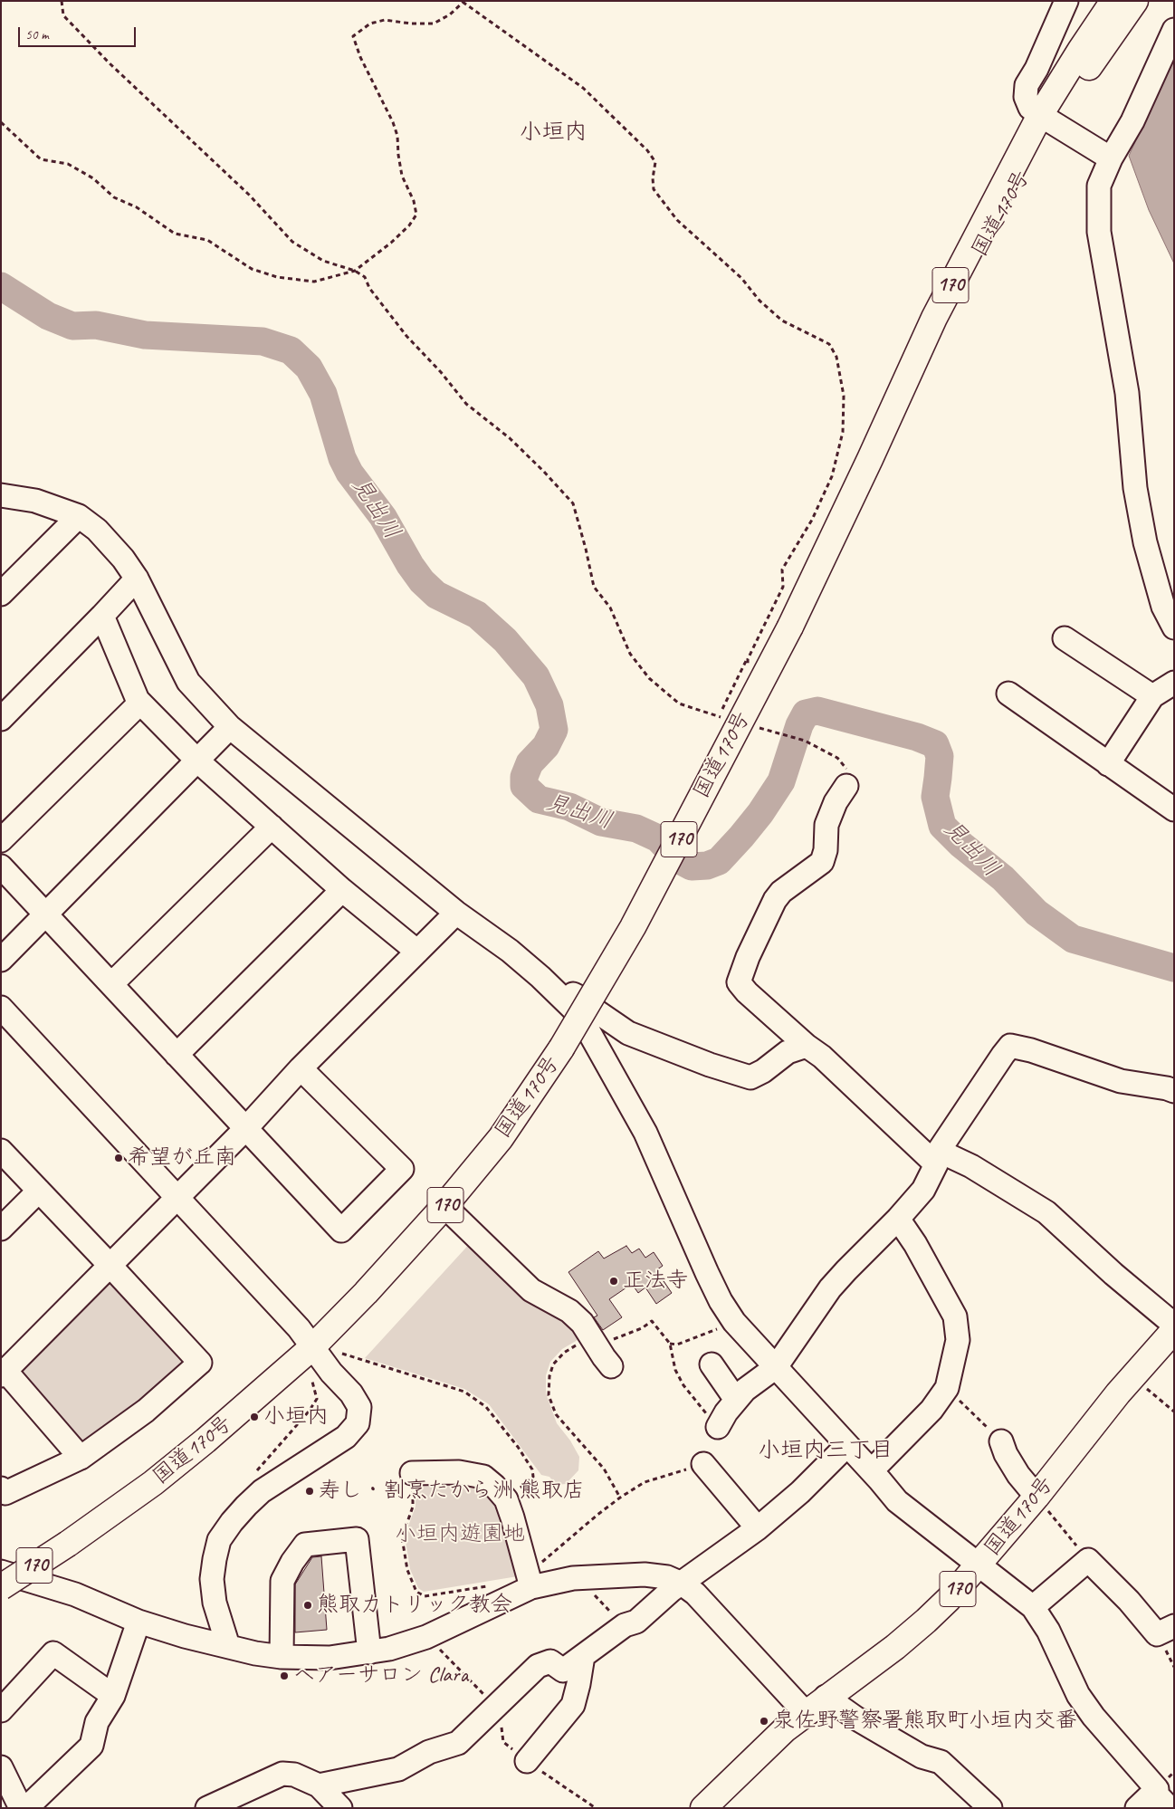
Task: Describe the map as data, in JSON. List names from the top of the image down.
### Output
{
  "streets": {
    "highway": ["国道170号", "170"]
  },
  "districts": ["小垣内", "小垣内三丁目"],
  "water": ["見出川"],
  "parks": ["小垣内遊園地"],
  "places": [
    "希望が丘南",
    "正法寺",
    "小垣内",
    "寿し・割烹たから洲 熊取店",
    "熊取カトリック教会",
    "ヘアーサロン Clara",
    "泉佐野警察署熊取町小垣内交番"
  ],
  "scale_bar": "50 m"
}
